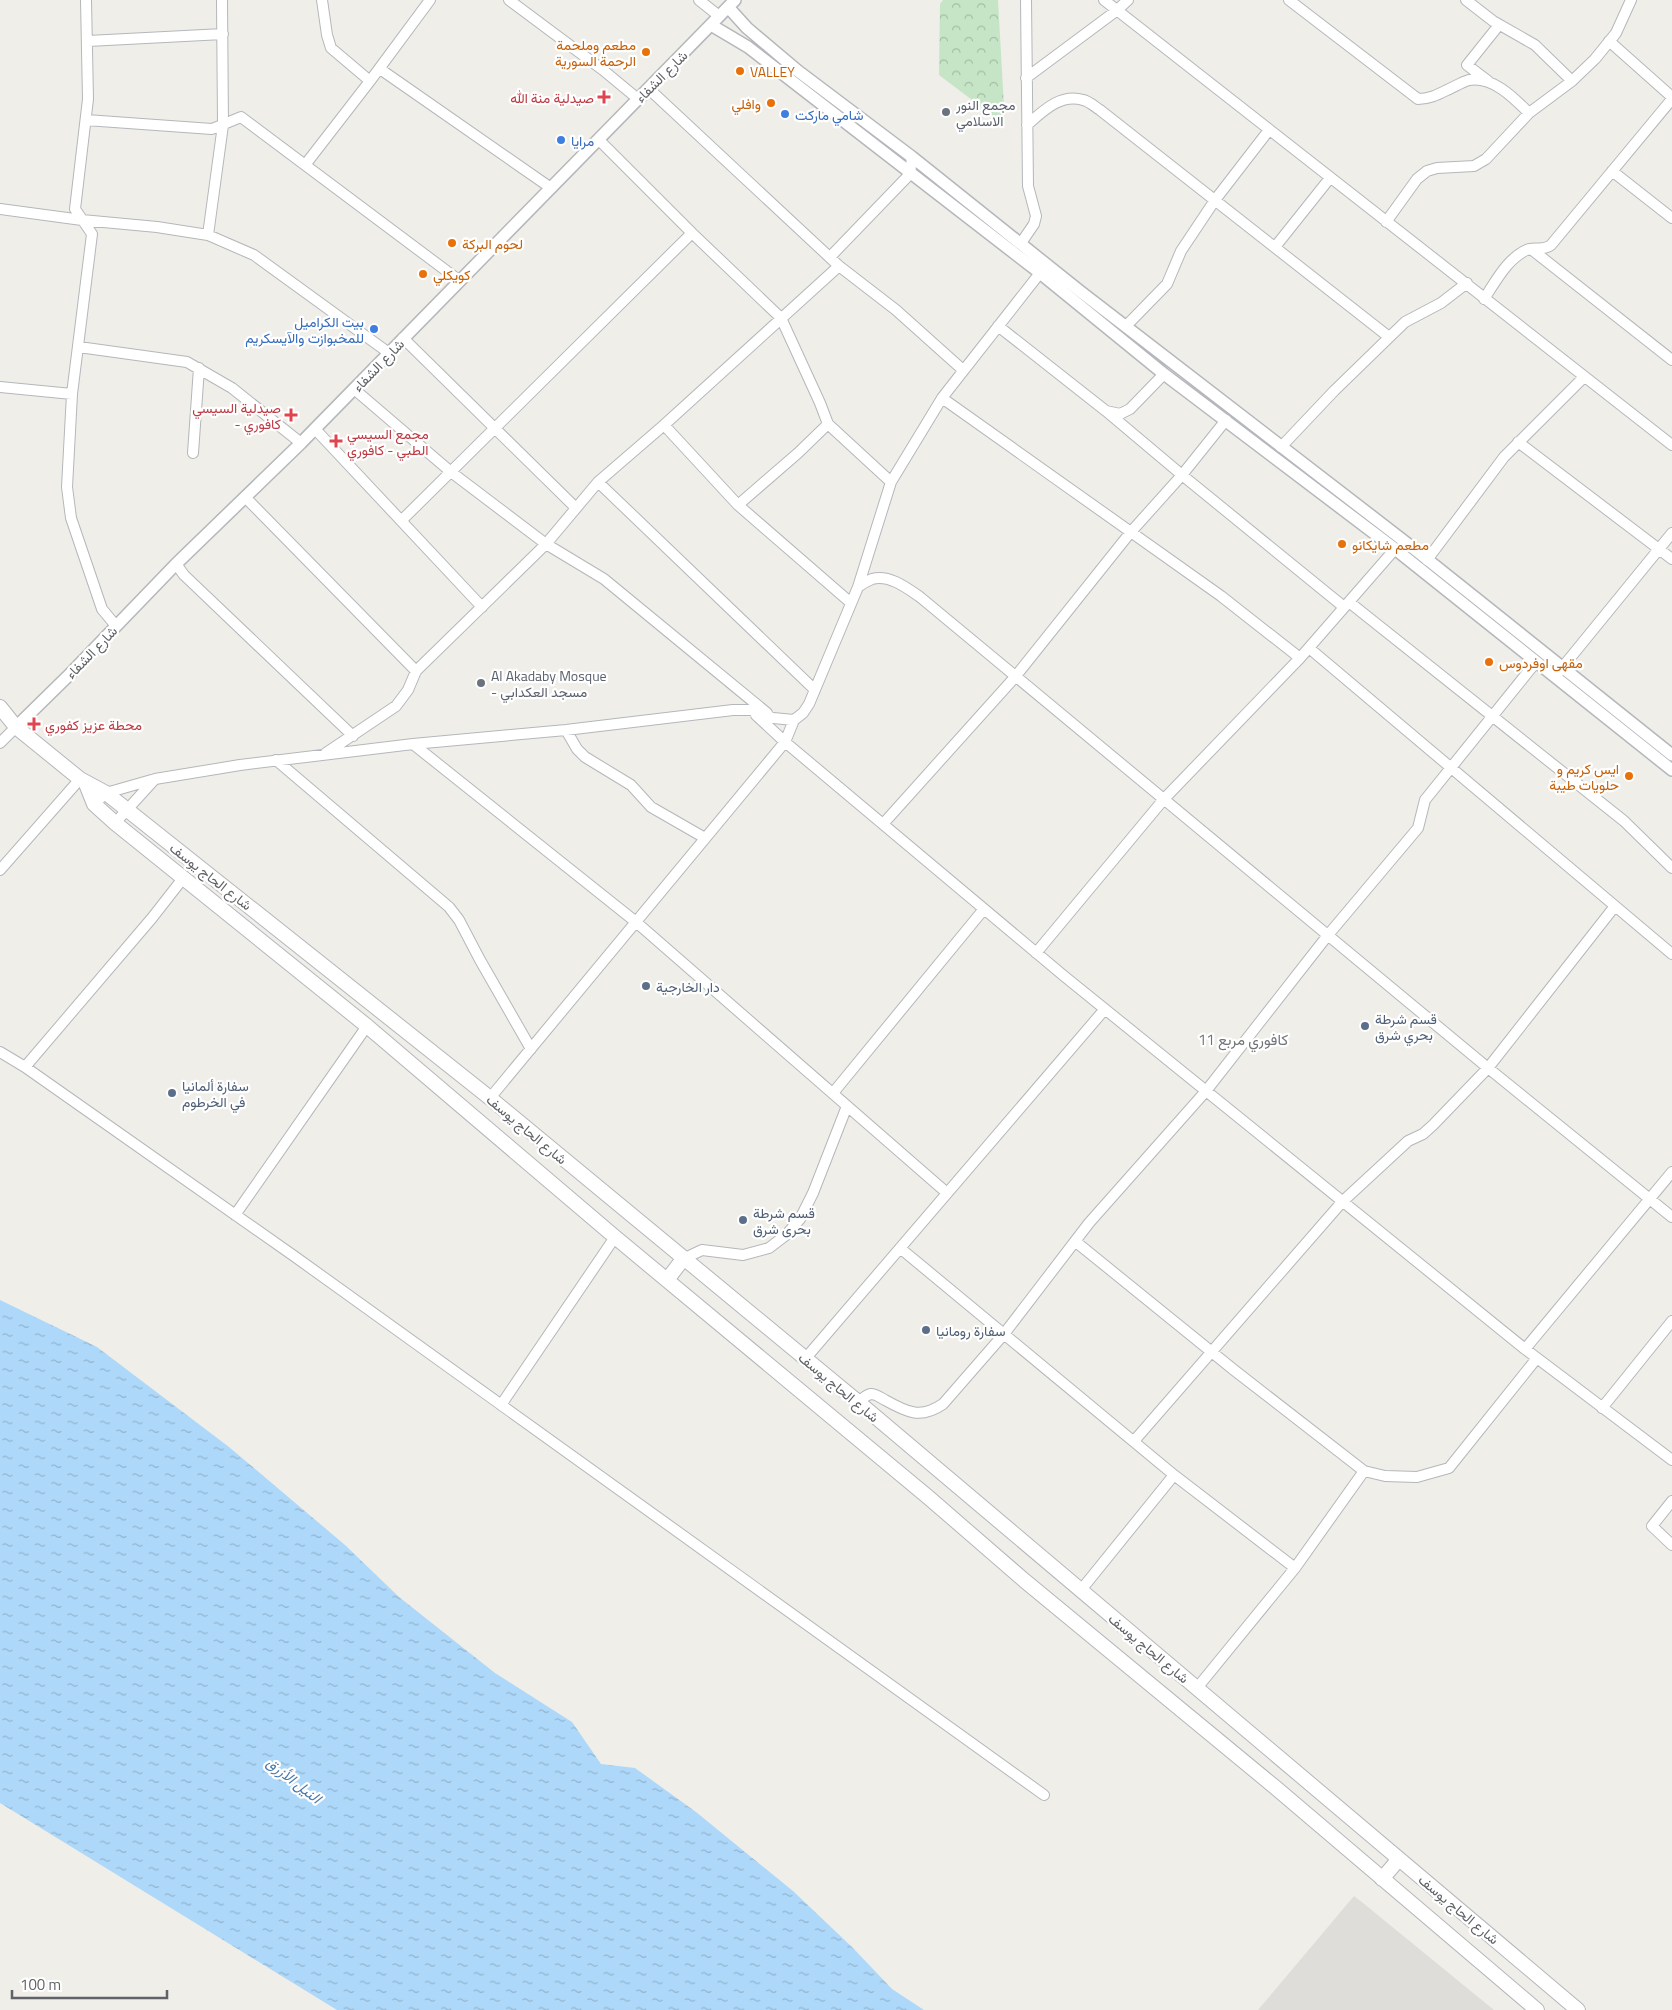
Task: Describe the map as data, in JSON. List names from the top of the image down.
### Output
{
  "streets": {
    "main road": ["شارع الحاج يوسف"],
    "street": ["شارع الشفاء"]
  },
  "crossings": [
    ["شارع الشفاء", "شارع الحاج يوسف"]
  ],
  "districts": ["كافوري مربع 11"],
  "water": ["النيل الأزرق"],
  "places": {
    "other": [
      "مطعم وملحمة الرحمة السورية",
      "VALLEY",
      "وافلي",
      "مجمع النور الاسلامي",
      "شامي ماركت",
      "مرايا",
      "لحوم البركة",
      "كويكلي",
      "بيت الكراميل للمخبوازت والآيسكريم",
      "مطعم شايكانو",
      "مقهى اوفردوس",
      "Al Akadaby Mosque - مسجد العكدابي",
      "ايس كريم و حلويات طيبة",
      "دار الخارجية",
      "قسم شرطة بحري شرق",
      "سفارة ألمانيا في الخرطوم",
      "قسم شرطة بحرى شرق",
      "سفارة رومانيا"
    ],
    "health": [
      "صيدلية منة الله",
      "صيدلية السيسي - كافوري",
      "مجمع السيسي الطبي - كافوري",
      "محطة عزيز كفوري"
    ]
  },
  "scale_bar": "100 m"
}
